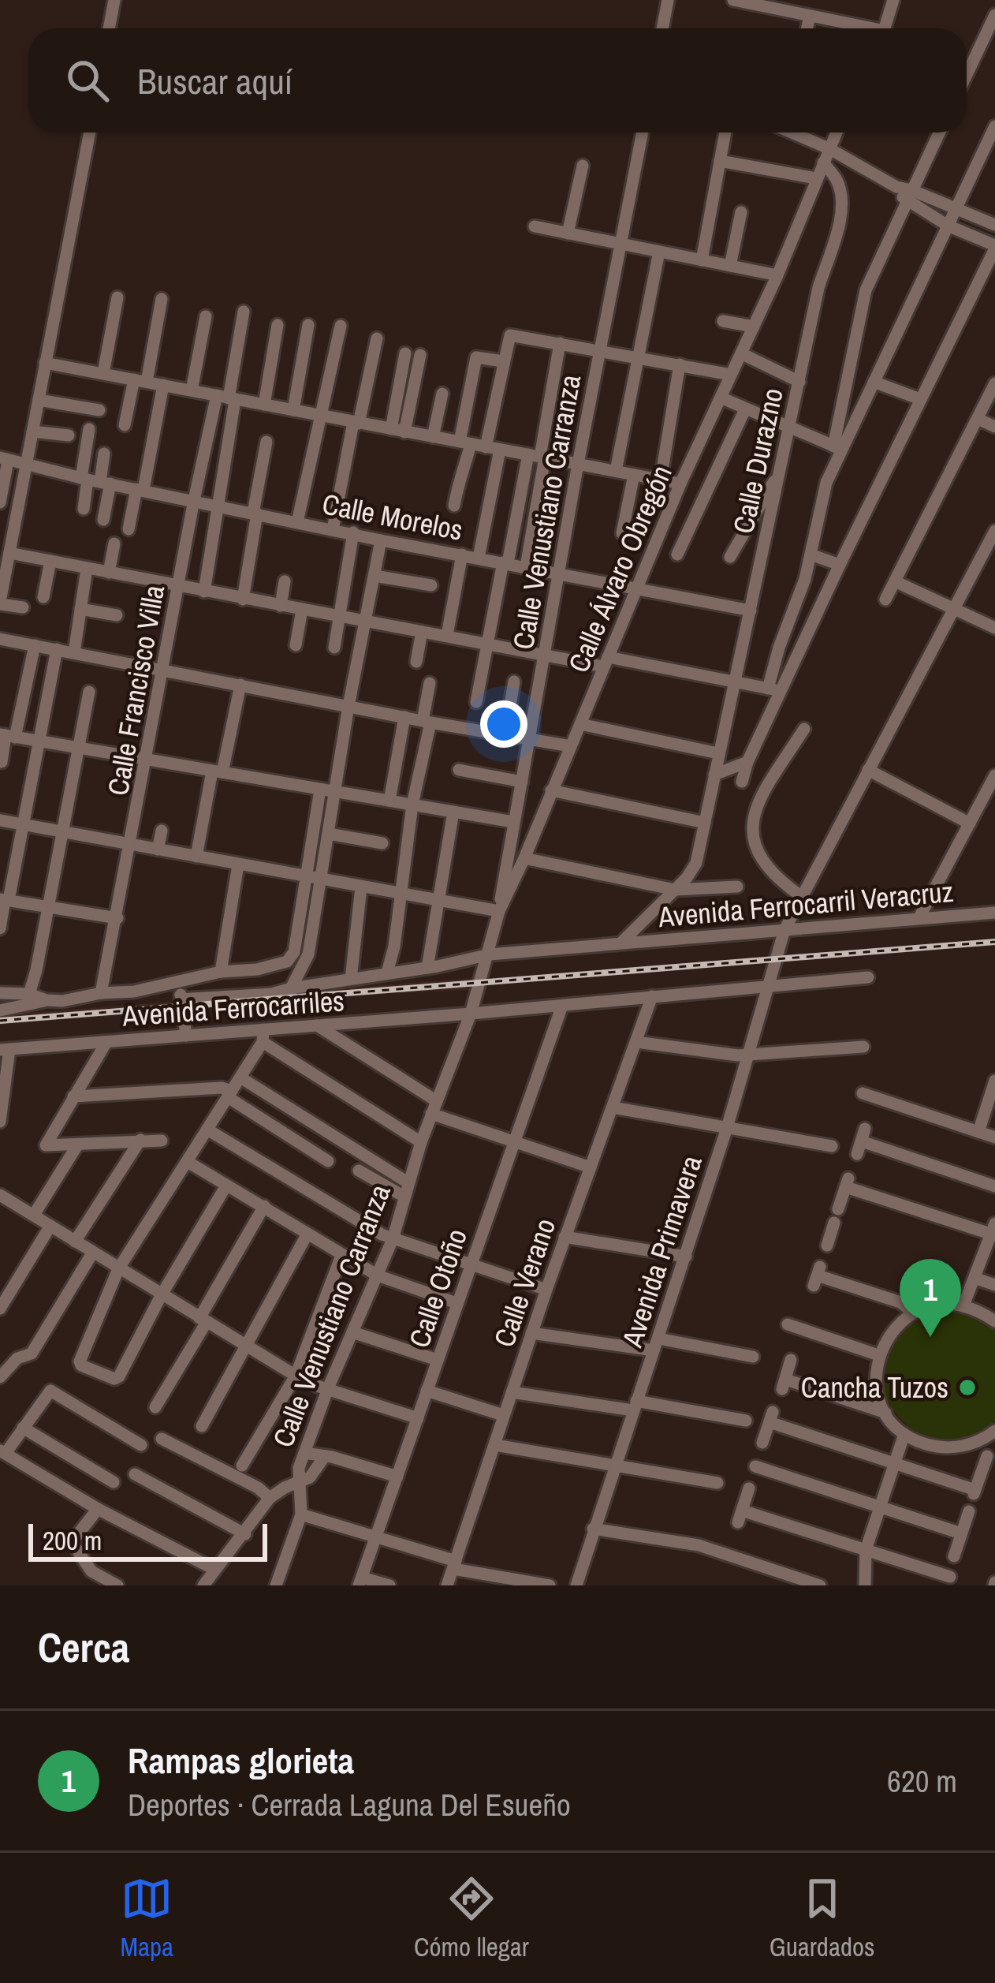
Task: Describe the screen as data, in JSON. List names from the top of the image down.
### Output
{
  "streets": {
    "street": [
      "Calle Durazno",
      "Calle Venustiano Carranza",
      "Calle Morelos",
      "Calle Álvaro Obregón",
      "Calle Francisco Villa",
      "Avenida Ferrocarril Veracruz",
      "Avenida Ferrocarriles",
      "Avenida Primavera",
      "Calle Verano",
      "Calle Otoño"
    ]
  },
  "crossings": [
    ["Calle Durazno", "Calle Morelos"],
    ["Calle Durazno", "Calle Álvaro Obregón"],
    ["Calle Durazno", "Avenida Ferrocarril Veracruz"],
    ["Calle Venustiano Carranza", "Calle Morelos"],
    ["Calle Venustiano Carranza", "Calle Álvaro Obregón"],
    ["Calle Venustiano Carranza", "Avenida Ferrocarriles"],
    ["Calle Morelos", "Calle Álvaro Obregón"],
    ["Calle Morelos", "Calle Francisco Villa"],
    ["Calle Álvaro Obregón", "Avenida Ferrocarril Veracruz"],
    ["Calle Álvaro Obregón", "Avenida Ferrocarriles"],
    ["Avenida Ferrocarril Veracruz", "Avenida Primavera"],
    ["Avenida Ferrocarriles", "Avenida Primavera"],
    ["Avenida Ferrocarriles", "Calle Verano"],
    ["Avenida Ferrocarriles", "Calle Otoño"]
  ],
  "places": ["Cancha Tuzos"],
  "scale_bar": "200 m",
  "page": {
    "search": "Buscar aquí",
    "pins": "1",
    "scale": "200 m",
    "heading": "Cerca",
    "list": [
      {
        "mark": "1",
        "name": "Rampas glorieta",
        "note": "Deportes · Cerrada Laguna Del Esueño",
        "value": "620 m"
      }
    ],
    "nav": ["Mapa", "Cómo llegar", "Guardados"]
  }
}
